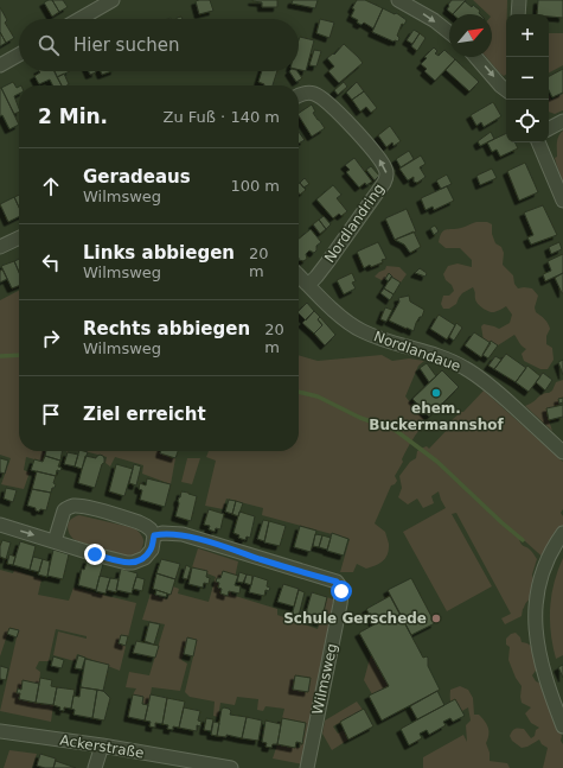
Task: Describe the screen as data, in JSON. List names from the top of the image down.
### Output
{
  "streets": {
    "street": [
      "Nordlandring",
      "Nordlandaue",
      "Wilmsweg",
      "Ackerstraße"
    ]
  },
  "crossings": [
    ["Nordlandring", "Nordlandaue"]
  ],
  "places": ["ehem. Buckermannshof", "Schule Gerschede"],
  "north": "top right",
  "page": {
    "map_buttons": ["+", "−"],
    "search": "Hier suchen",
    "heading": ["2 Min.", "Zu Fuß · 140 m"],
    "list": [
      ["Geradeaus", "Wilmsweg", "100 m"],
      ["Links abbiegen", "Wilmsweg", "20 m"],
      ["Rechts abbiegen", "Wilmsweg", "20 m"],
      "Ziel erreicht"
    ]
  }
}
